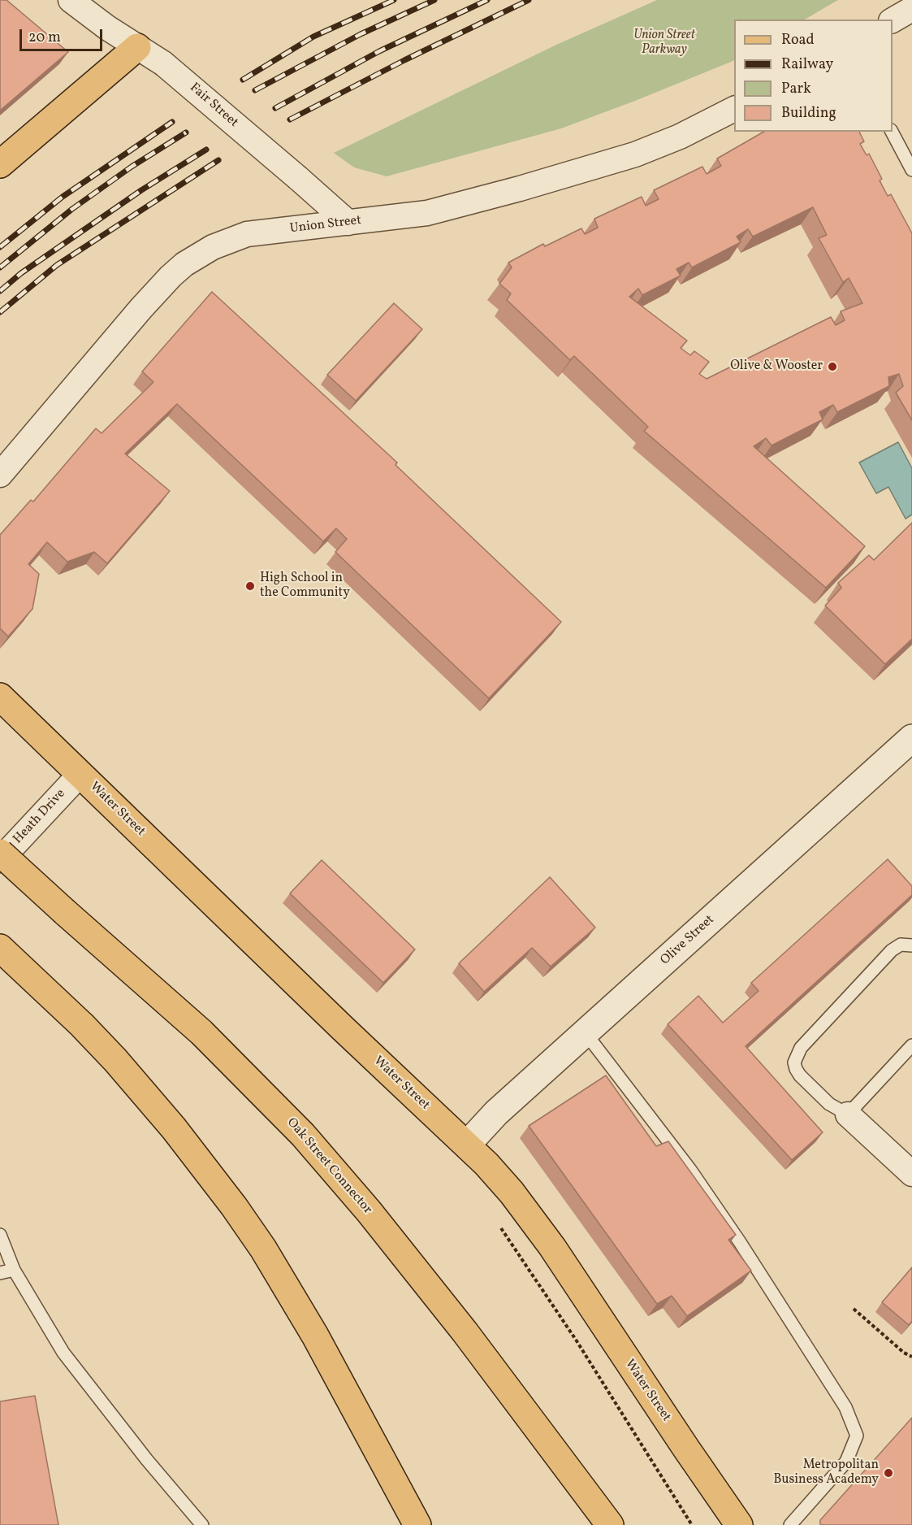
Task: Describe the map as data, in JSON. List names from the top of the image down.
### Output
{
  "streets": {
    "main road": ["Water Street", "Oak Street Connector"],
    "street": [
      "Fair Street",
      "Union Street",
      "Heath Drive",
      "Olive Street"
    ]
  },
  "crossings": [
    ["Fair Street", "Union Street"],
    ["Water Street", "Heath Drive"],
    ["Water Street", "Olive Street"]
  ],
  "parks": ["Union Street Parkway"],
  "places": ["Olive & Wooster", "High School in the Community", "Metropolitan Business Academy"],
  "legend": [
    "Road",
    "Railway",
    "Park",
    "Building"
  ],
  "scale_bar": "20 m"
}
